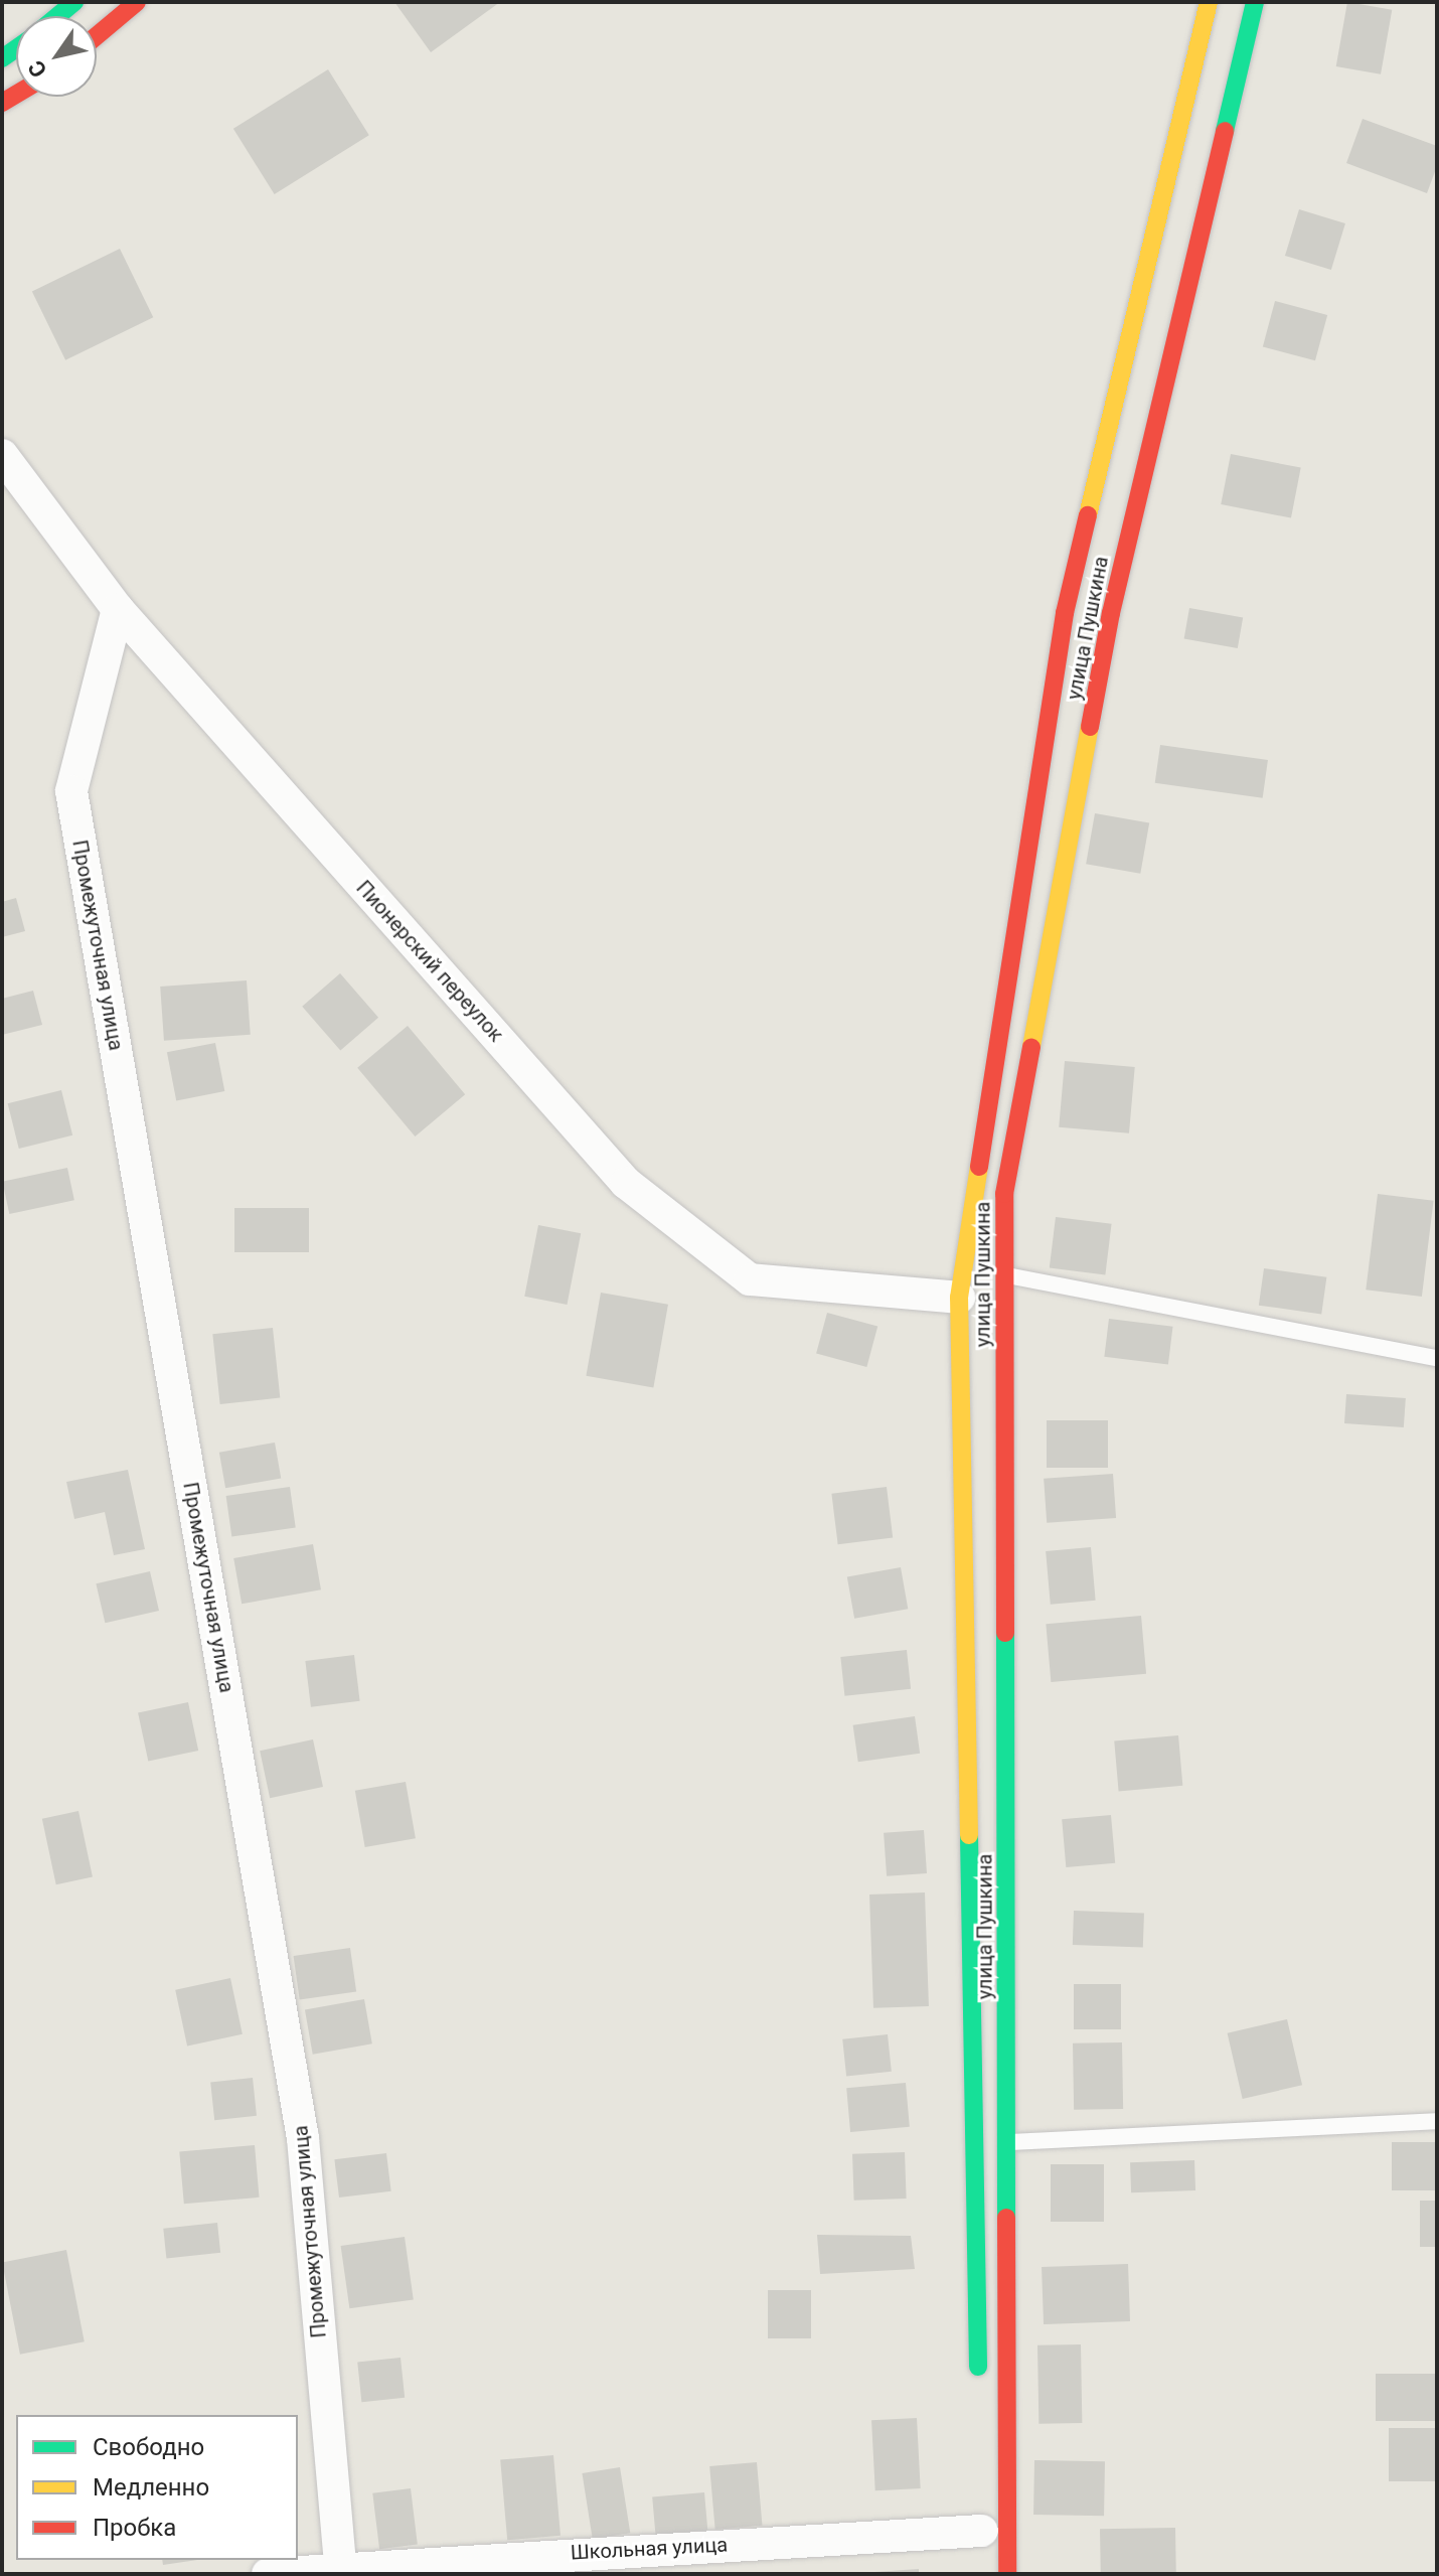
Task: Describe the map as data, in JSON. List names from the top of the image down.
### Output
{
  "streets": {
    "street": [
      "улица Пушкина",
      "Промежуточная улица",
      "Пионерский переулок",
      "Школьная улица"
    ]
  },
  "crossings": [
    ["улица Пушкина", "Пионерский переулок"],
    ["Промежуточная улица", "Пионерский переулок"],
    ["Промежуточная улица", "Школьная улица"]
  ],
  "legend": ["Свободно", "Медленно", "Пробка"],
  "north": "bottom left"
}
